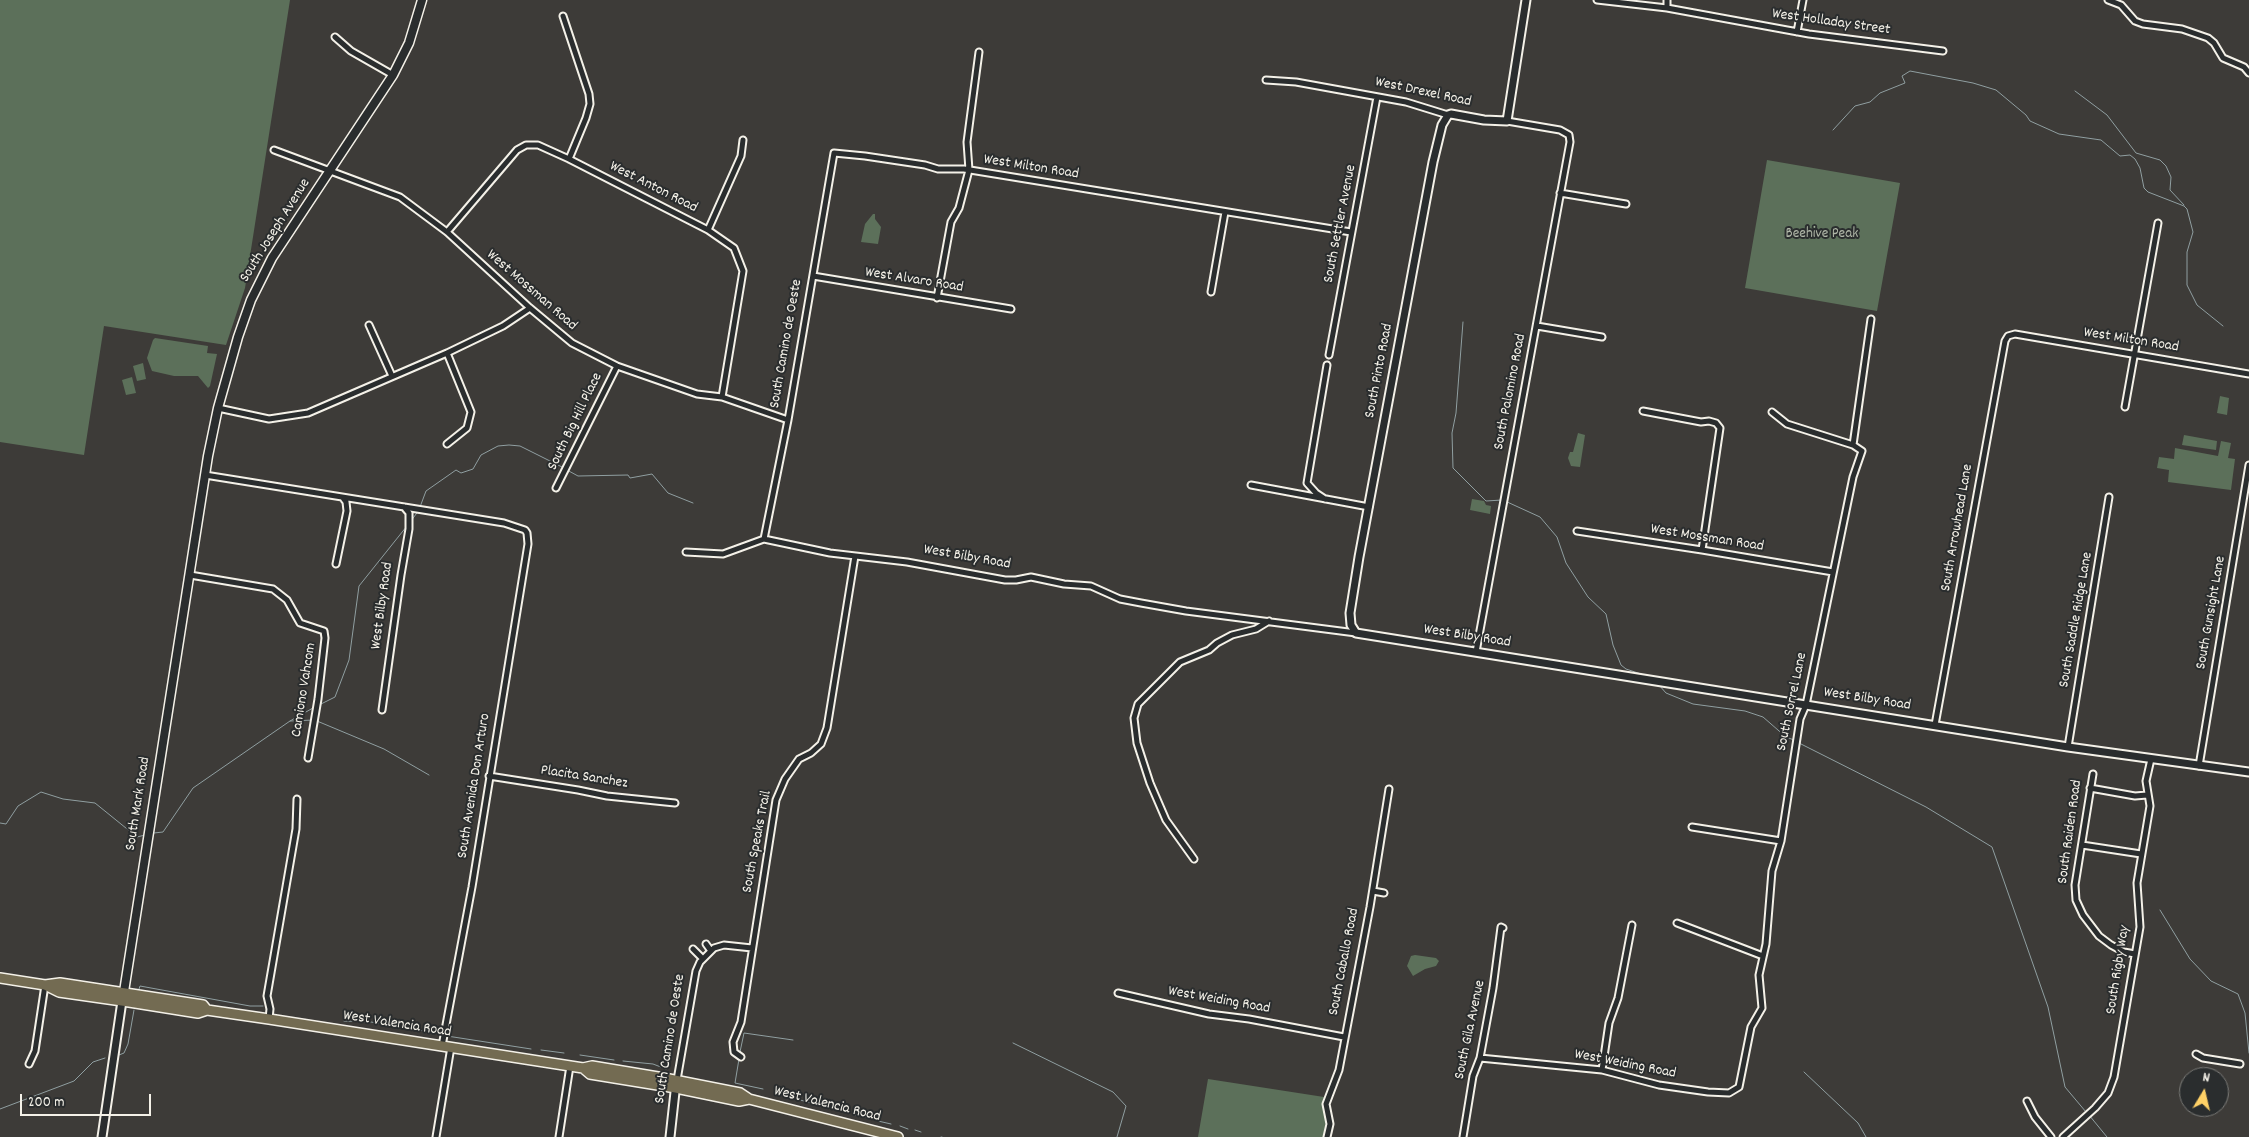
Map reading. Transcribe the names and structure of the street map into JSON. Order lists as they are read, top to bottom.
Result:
{
  "streets": {
    "main road": ["South Joseph Avenue", "South Mark Road", "West Valencia Road"],
    "street": [
      "West Holladay Street",
      "West Drexel Road",
      "West Milton Road",
      "West Anton Road",
      "South Settler Avenue",
      "West Alvaro Road",
      "West Mossman Road",
      "South Camino de Oeste",
      "South Pinto Road",
      "South Palomino Road",
      "South Big Hill Place",
      "South Arrowhead Lane",
      "West Bilby Road",
      "South Gunsight Lane",
      "South Saddle Ridge Lane",
      "Camiono Vahcom",
      "South Sorrel Lane",
      "Placita Sanchez",
      "South Avenida Don Arturo",
      "South Raiden Road",
      "South Speaks Trail",
      "South Caballo Road",
      "South Rigby Way",
      "West Weiding Road",
      "South Gila Avenue"
    ]
  },
  "crossings": [
    ["West Drexel Road", "South Settler Avenue"],
    ["West Drexel Road", "South Pinto Road"],
    ["West Drexel Road", "South Palomino Road"],
    ["West Milton Road", "South Settler Avenue"],
    ["West Milton Road", "South Camino de Oeste"],
    ["West Milton Road", "South Arrowhead Lane"],
    ["West Anton Road", "West Mossman Road"],
    ["South Joseph Avenue", "West Mossman Road"],
    ["South Joseph Avenue", "South Mark Road"],
    ["West Alvaro Road", "South Camino de Oeste"],
    ["West Mossman Road", "South Camino de Oeste"],
    ["West Mossman Road", "South Big Hill Place"],
    ["West Mossman Road", "South Sorrel Lane"],
    ["South Camino de Oeste", "West Bilby Road"],
    ["South Camino de Oeste", "West Valencia Road"],
    ["South Pinto Road", "West Bilby Road"],
    ["South Palomino Road", "West Bilby Road"],
    ["South Arrowhead Lane", "West Bilby Road"],
    ["West Bilby Road", "South Gunsight Lane"],
    ["West Bilby Road", "South Saddle Ridge Lane"],
    ["West Bilby Road", "South Sorrel Lane"],
    ["West Bilby Road", "South Avenida Don Arturo"],
    ["West Bilby Road", "South Speaks Trail"],
    ["West Bilby Road", "South Rigby Way"],
    ["Camiono Vahcom", "South Mark Road"],
    ["South Sorrel Lane", "West Weiding Road"],
    ["Placita Sanchez", "South Avenida Don Arturo"],
    ["South Avenida Don Arturo", "West Valencia Road"],
    ["South Mark Road", "West Valencia Road"],
    ["South Raiden Road", "South Rigby Way"],
    ["South Caballo Road", "West Weiding Road"],
    ["West Weiding Road", "South Gila Avenue"]
  ],
  "parks": ["Beehive Peak"],
  "scale_bar": "200 m",
  "north": "top"
}
